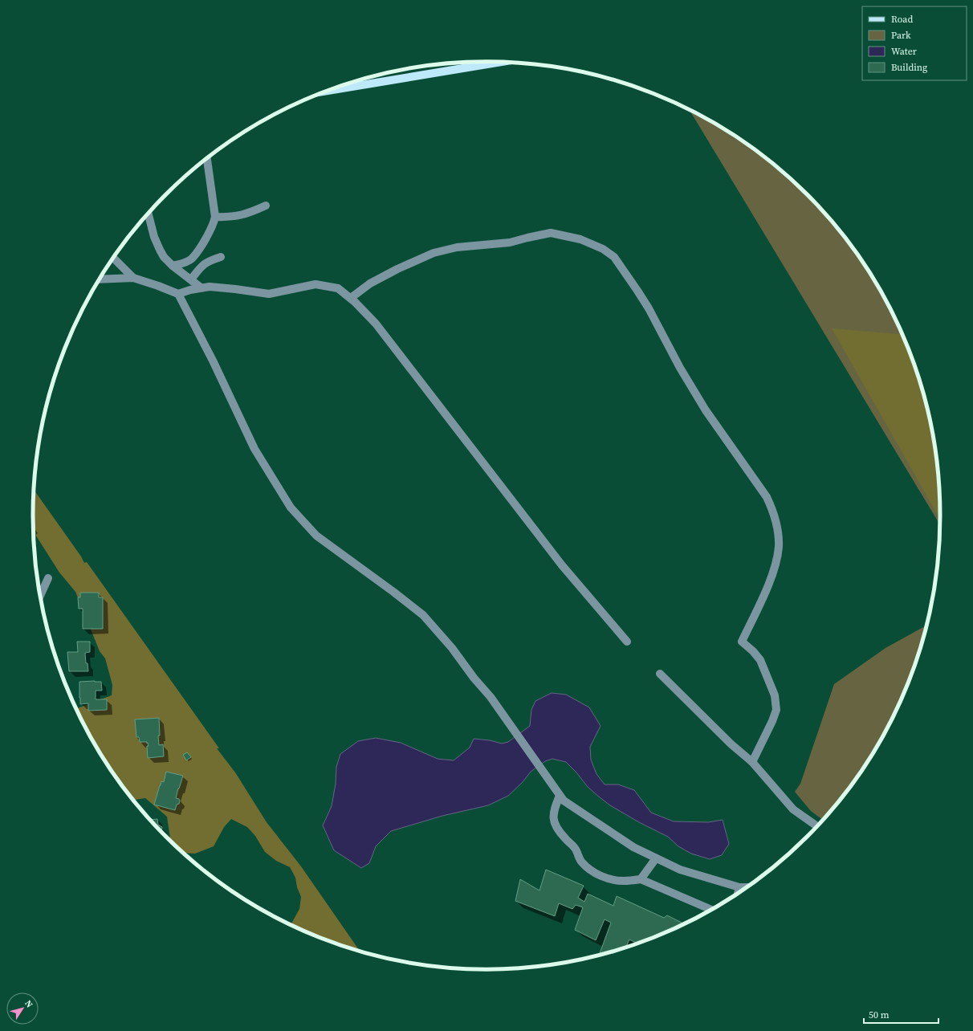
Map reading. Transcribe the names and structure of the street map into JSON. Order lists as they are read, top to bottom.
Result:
{
  "legend": [
    "Road",
    "Park",
    "Water",
    "Building"
  ],
  "scale_bar": "50 m",
  "north": "top right"
}
